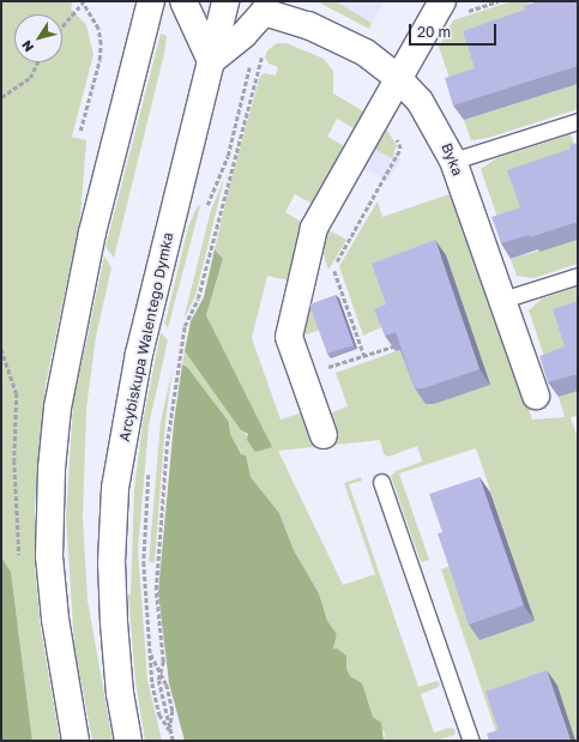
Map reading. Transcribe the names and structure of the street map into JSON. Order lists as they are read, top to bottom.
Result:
{
  "streets": {
    "street": ["Byka", "Arcybiskupa Walentego Dymka"]
  },
  "scale_bar": "20 m",
  "north": "bottom left"
}
